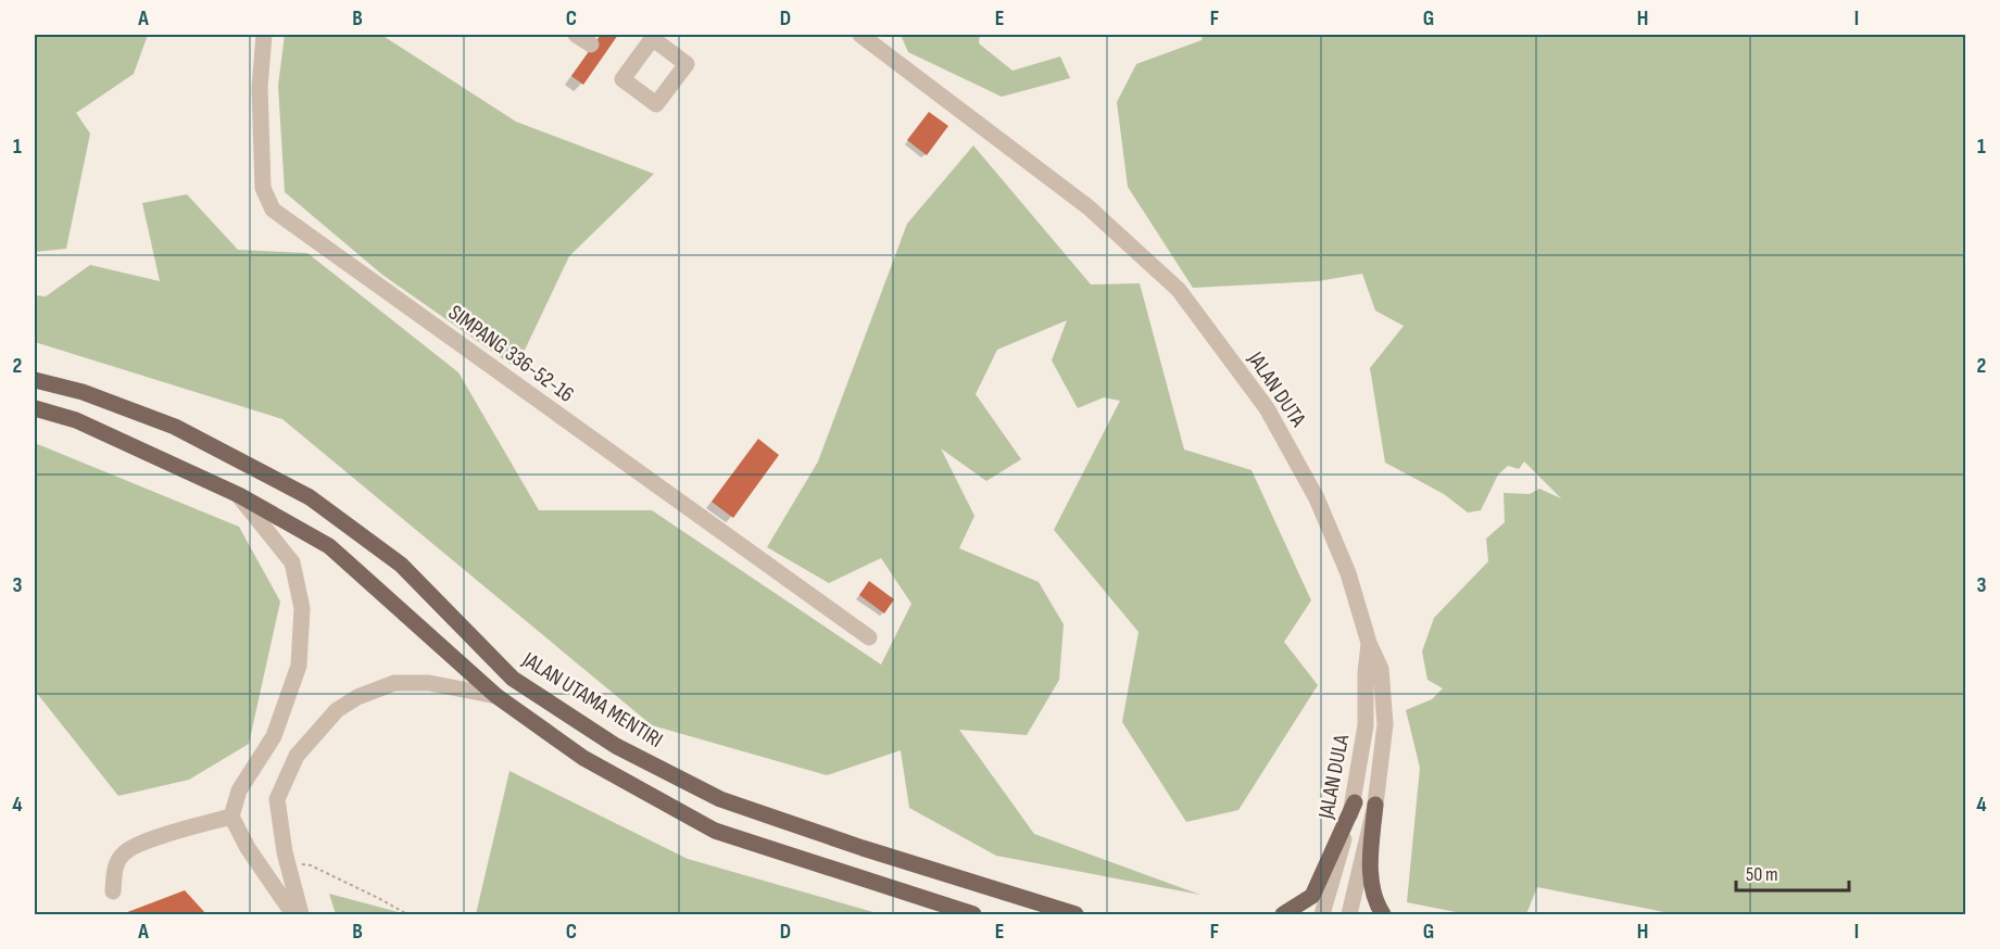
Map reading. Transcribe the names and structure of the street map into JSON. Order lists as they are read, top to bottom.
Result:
{
  "streets": {
    "main road": ["JALAN UTAMA MENTIRI"],
    "street": ["SIMPANG 336-52-16", "JALAN DUTA", "JALAN DULA"]
  },
  "crossings": [
    ["JALAN DUTA", "JALAN DULA"]
  ],
  "scale_bar": "50 m",
  "grid": {
    "columns": [
      "A",
      "B",
      "C",
      "D",
      "E",
      "F",
      "G",
      "H",
      "I"
    ],
    "rows": [
      "1",
      "2",
      "3",
      "4"
    ]
  }
}
